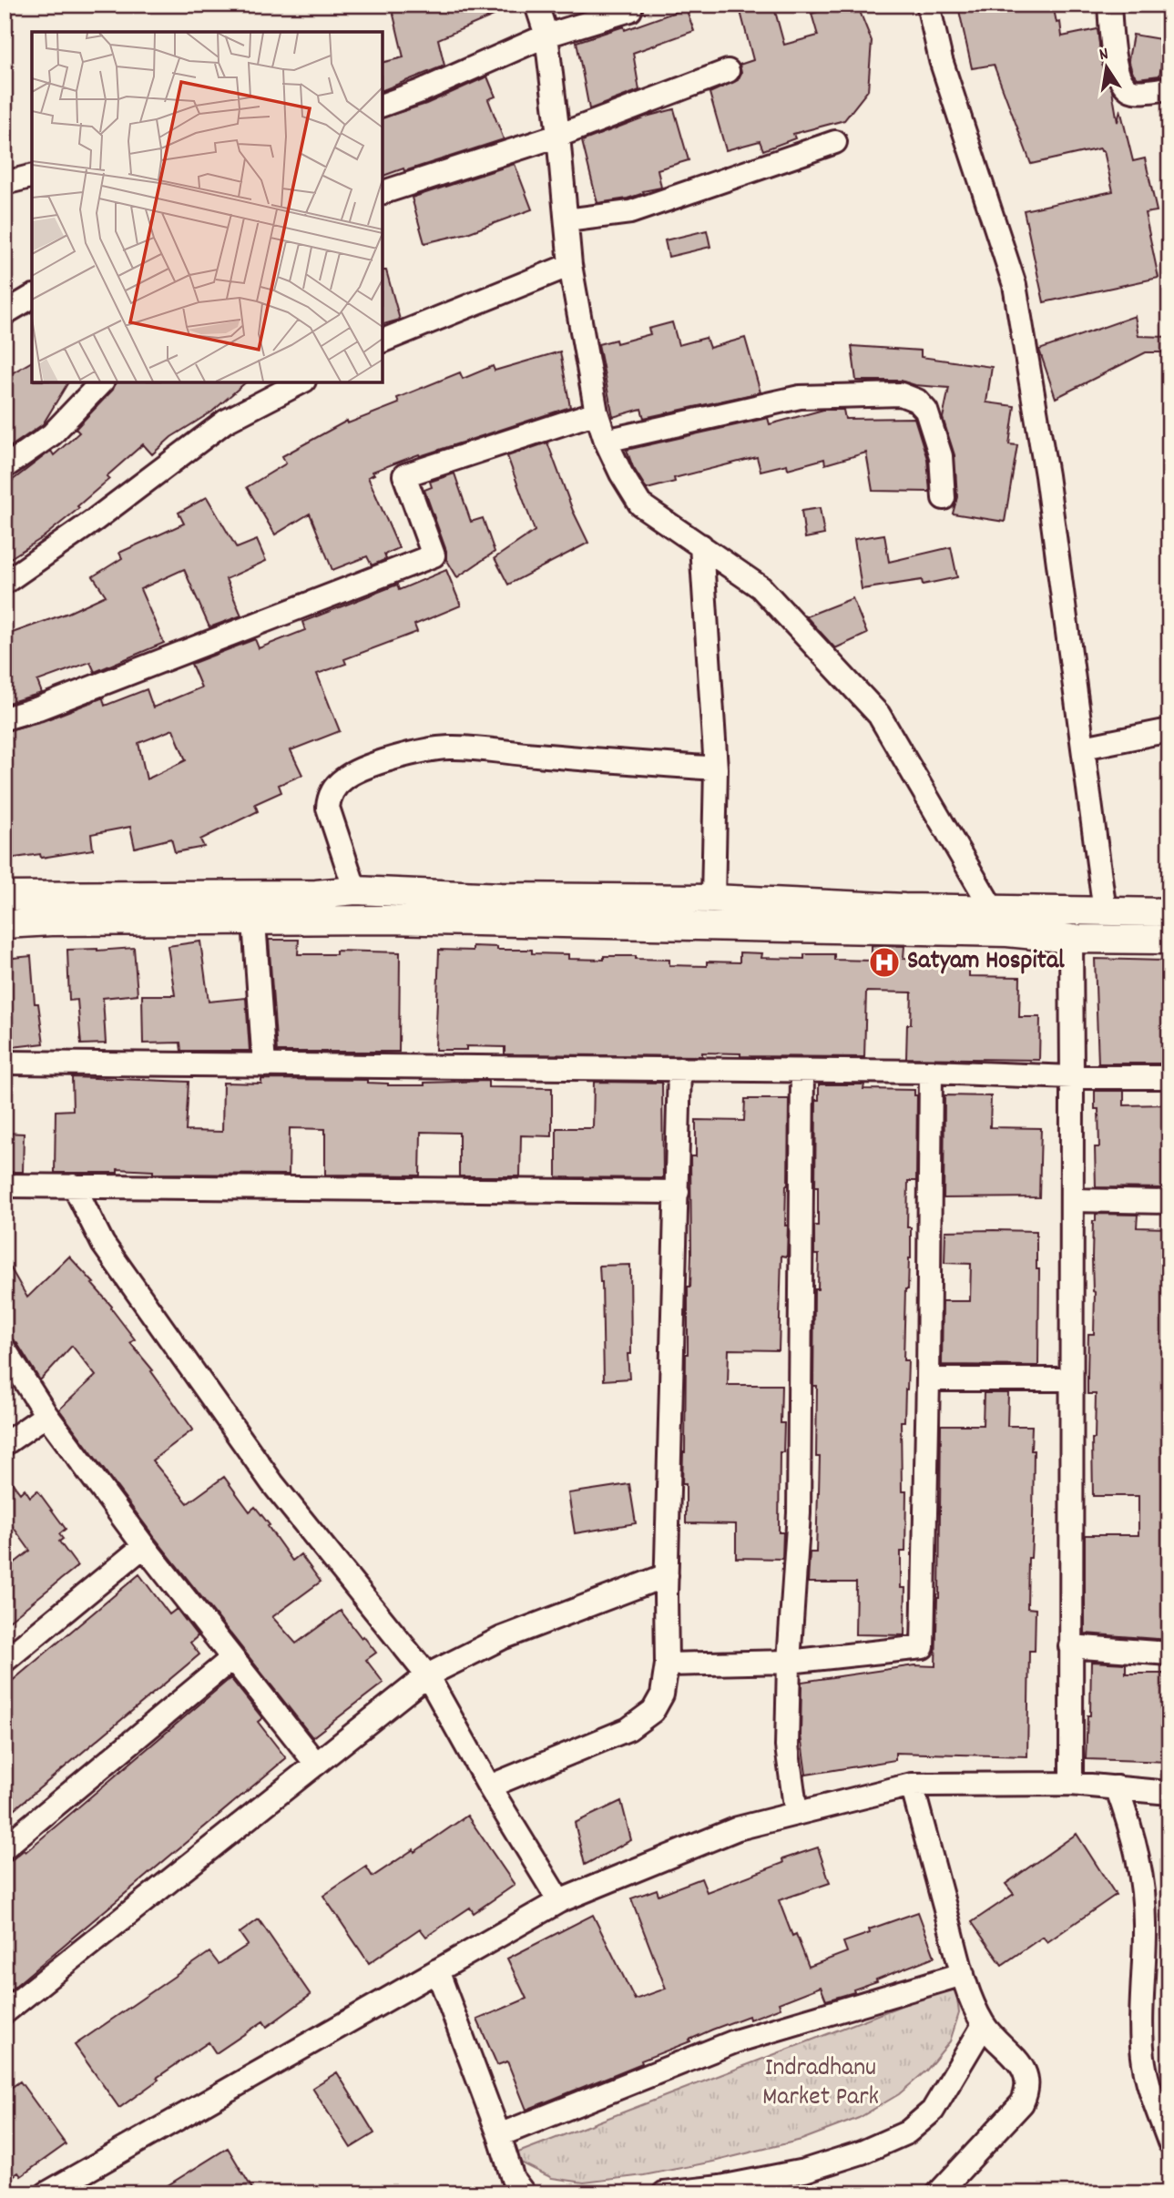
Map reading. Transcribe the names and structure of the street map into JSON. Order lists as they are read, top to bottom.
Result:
{
  "parks": ["Indradhanu Market Park"],
  "places": {
    "hospital": ["Satyam Hospital"]
  },
  "north": "top"
}
